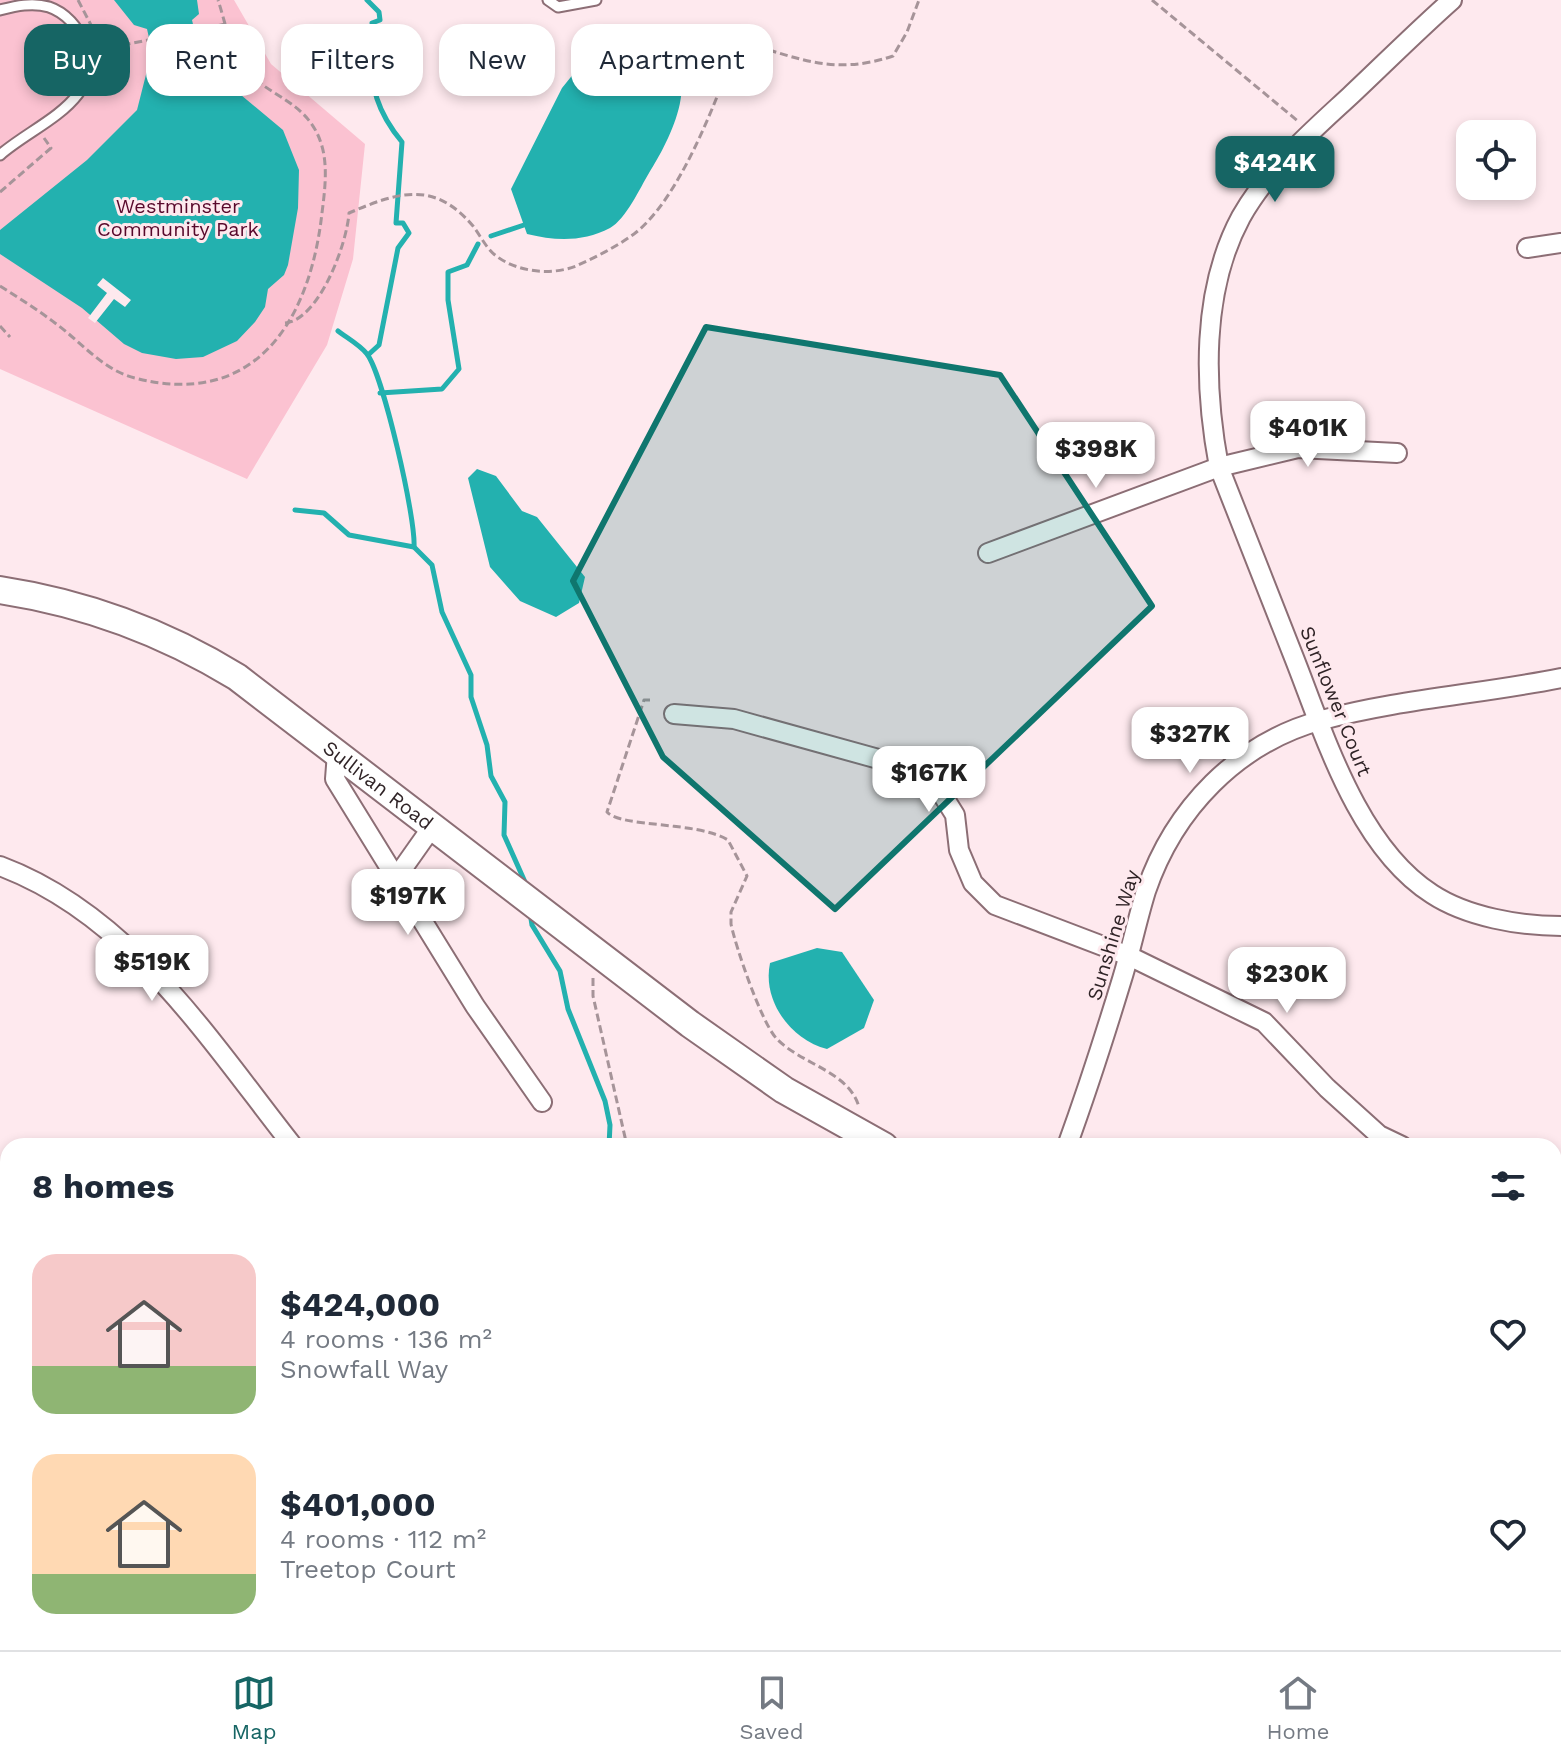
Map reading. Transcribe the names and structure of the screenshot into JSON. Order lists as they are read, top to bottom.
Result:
{
  "streets": {
    "street": ["Sunflower Court", "Sullivan Road", "Sunshine Way"]
  },
  "crossings": [
    ["Sunflower Court", "Sunshine Way"]
  ],
  "parks": ["Westminster Community Park"],
  "page": {
    "chip": [
      "Buy",
      "Rent",
      "Filters",
      "New",
      "Apartment"
    ],
    "price": [
      "$424K",
      "$401K",
      "$398K",
      "$327K",
      "$167K",
      "$197K",
      "$519K",
      "$230K"
    ],
    "heading": "8 homes",
    "list": [
      {
        "name": "$424,000",
        "note": "4 rooms · 136 m² · Snowfall Way"
      },
      {
        "name": "$401,000",
        "note": "4 rooms · 112 m² · Treetop Court"
      }
    ],
    "tabs": ["Map", "Saved", "Home"]
  }
}
